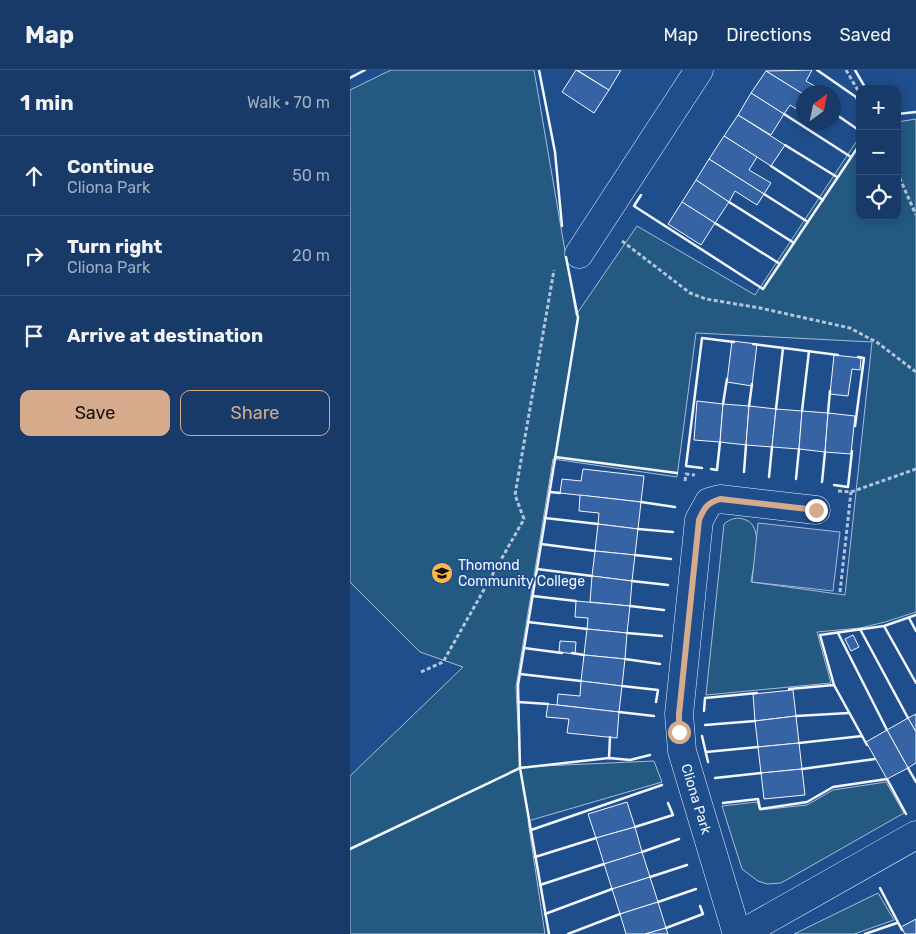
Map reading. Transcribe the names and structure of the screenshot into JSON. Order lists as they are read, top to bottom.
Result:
{
  "streets": {
    "street": ["Cliona Park"]
  },
  "places": {
    "school or university": ["Thomond Community College"]
  },
  "north": "top right",
  "page": {
    "header": "Map",
    "nav": ["Map", "Directions", "Saved"],
    "heading": ["1 min", "Walk · 70 m"],
    "map_buttons": ["+", "−"],
    "list": [
      ["Continue", "Cliona Park", "50 m"],
      ["Turn right", "Cliona Park", "20 m"],
      "Arrive at destination"
    ],
    "buttons": ["Save", "Share"]
  }
}
